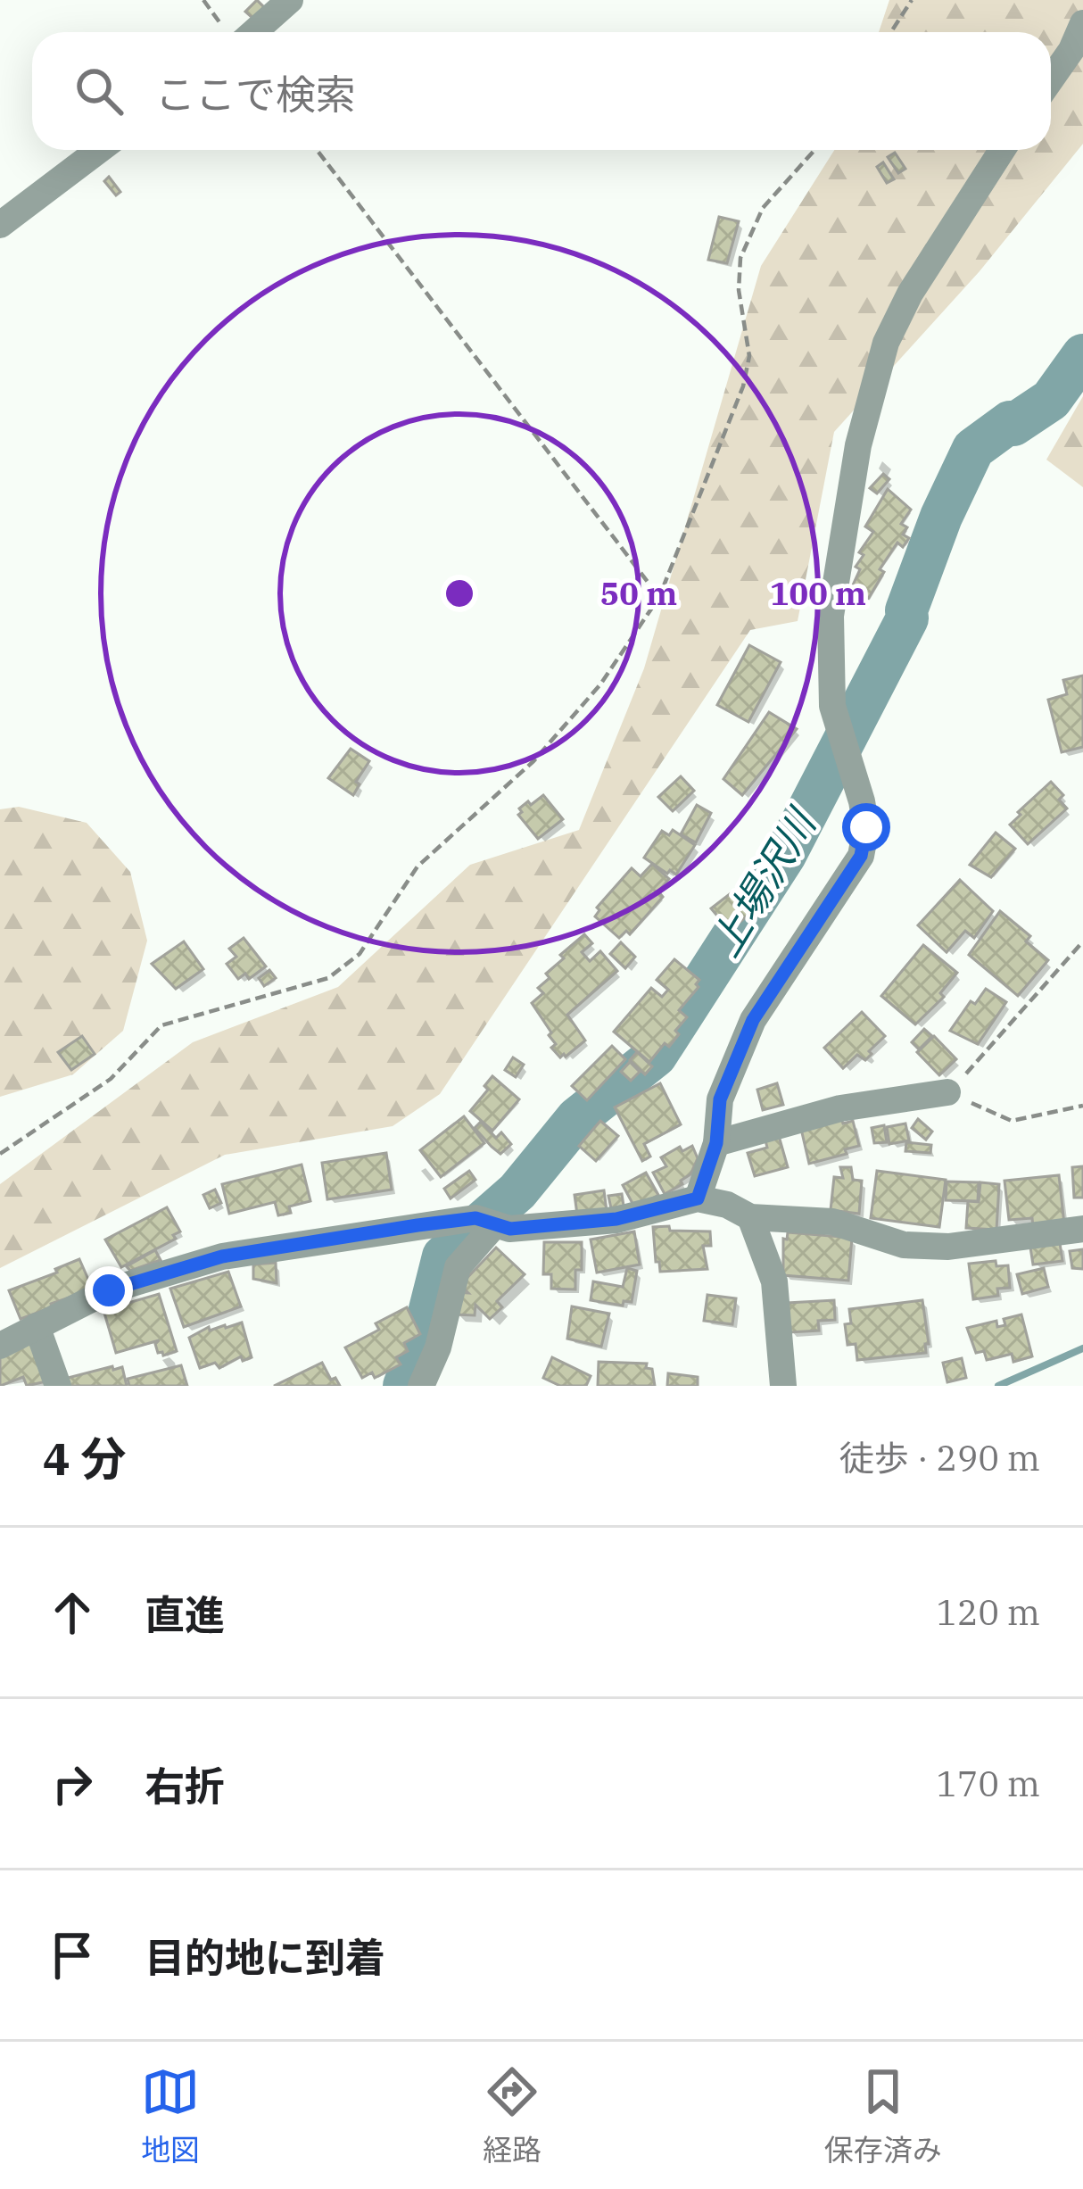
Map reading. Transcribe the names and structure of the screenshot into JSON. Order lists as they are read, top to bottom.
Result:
{
  "water": ["上場沢川"],
  "page": {
    "search": "ここで検索",
    "heading": ["4 分", "徒歩 · 290 m"],
    "list": [
      ["直進", "120 m"],
      ["右折", "170 m"],
      "目的地に到着"
    ],
    "nav": ["地図", "経路", "保存済み"]
  },
  "rings": ["50 m", "100 m"]
}
